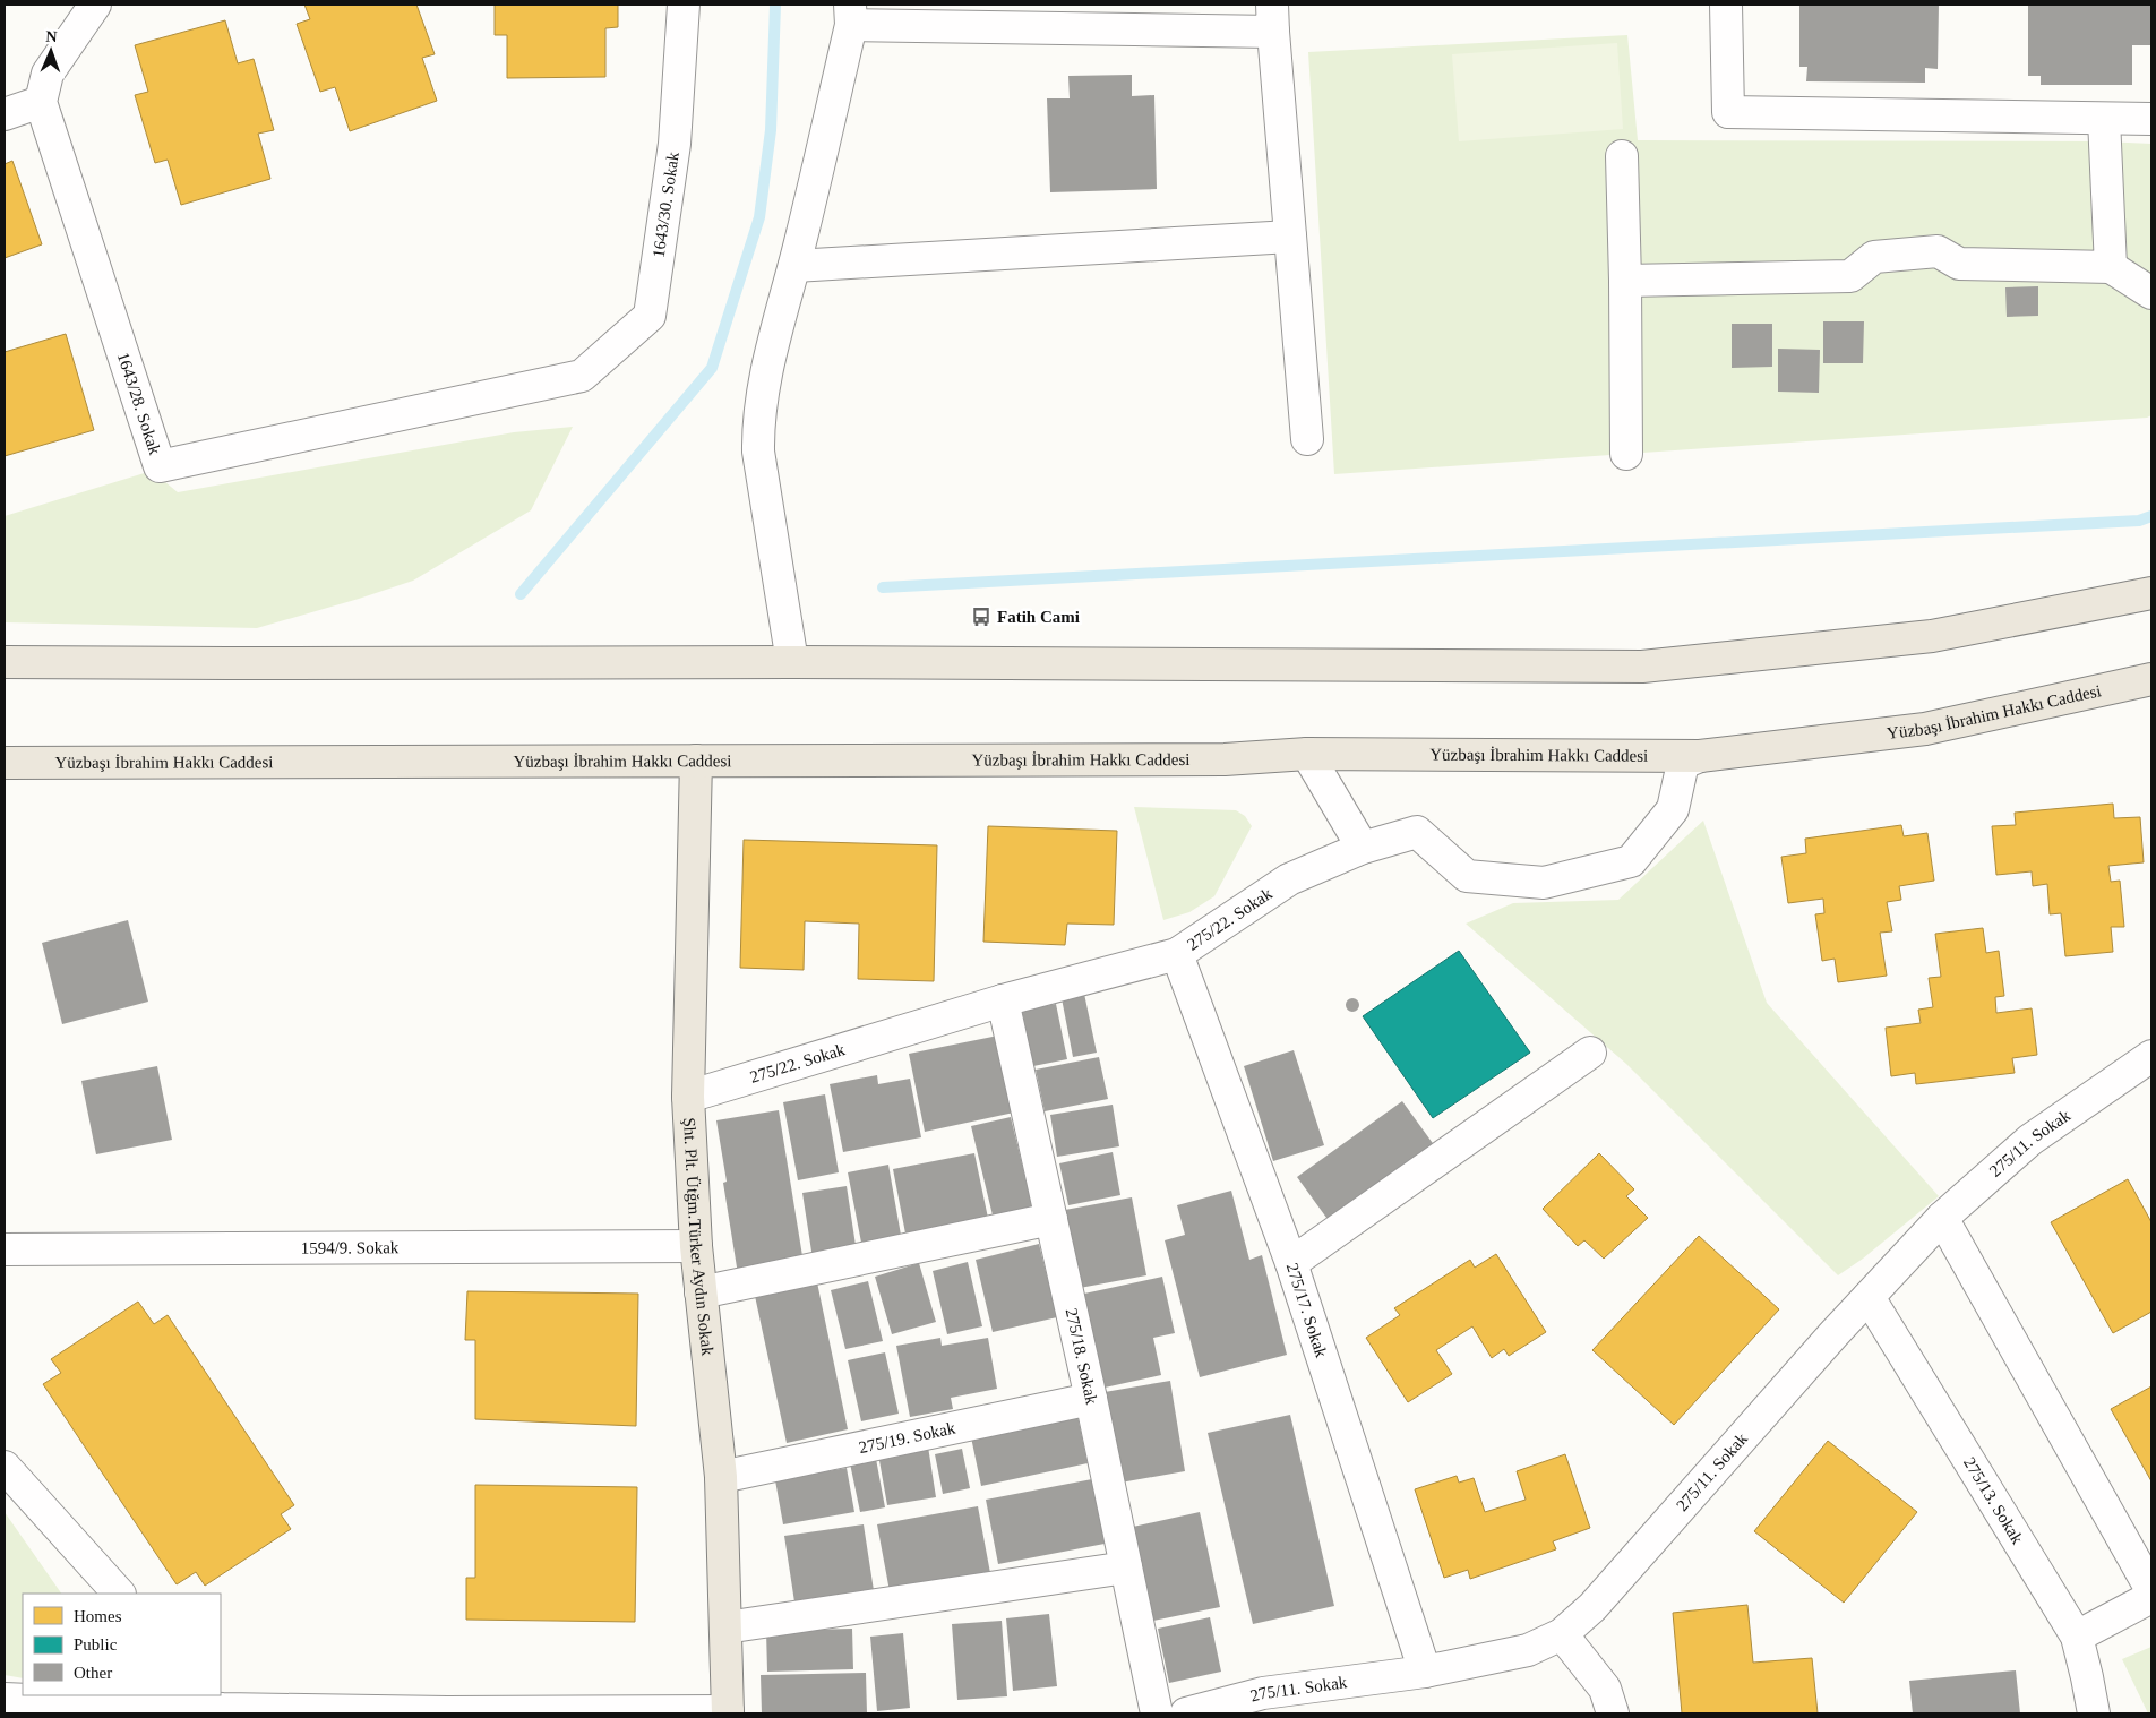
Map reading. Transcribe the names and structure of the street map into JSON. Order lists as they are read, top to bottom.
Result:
{
  "streets": {
    "main road": ["Yüzbaşı İbrahim Hakkı Caddesi", "Şht. Plt. Ütğm.Türker Aydın Sokak"],
    "street": [
      "1643/30. Sokak",
      "1643/28. Sokak",
      "275/22. Sokak",
      "275/11. Sokak",
      "1594/9. Sokak",
      "275/17. Sokak",
      "275/18. Sokak",
      "275/19. Sokak",
      "275/13. Sokak"
    ]
  },
  "crossings": [
    ["1643/30. Sokak", "1643/28. Sokak"],
    ["Yüzbaşı İbrahim Hakkı Caddesi", "275/22. Sokak"],
    ["Yüzbaşı İbrahim Hakkı Caddesi", "Şht. Plt. Ütğm.Türker Aydın Sokak"],
    ["275/22. Sokak", "Şht. Plt. Ütğm.Türker Aydın Sokak"],
    ["275/22. Sokak", "275/17. Sokak"],
    ["275/22. Sokak", "275/18. Sokak"],
    ["275/11. Sokak", "275/17. Sokak"],
    ["275/11. Sokak", "275/13. Sokak"],
    ["Şht. Plt. Ütğm.Türker Aydın Sokak", "1594/9. Sokak"],
    ["Şht. Plt. Ütğm.Türker Aydın Sokak", "275/19. Sokak"],
    ["275/18. Sokak", "275/19. Sokak"]
  ],
  "places": {
    "bus stop": ["Fatih Cami"]
  },
  "legend": ["Homes", "Public", "Other"],
  "north": "top"
}
